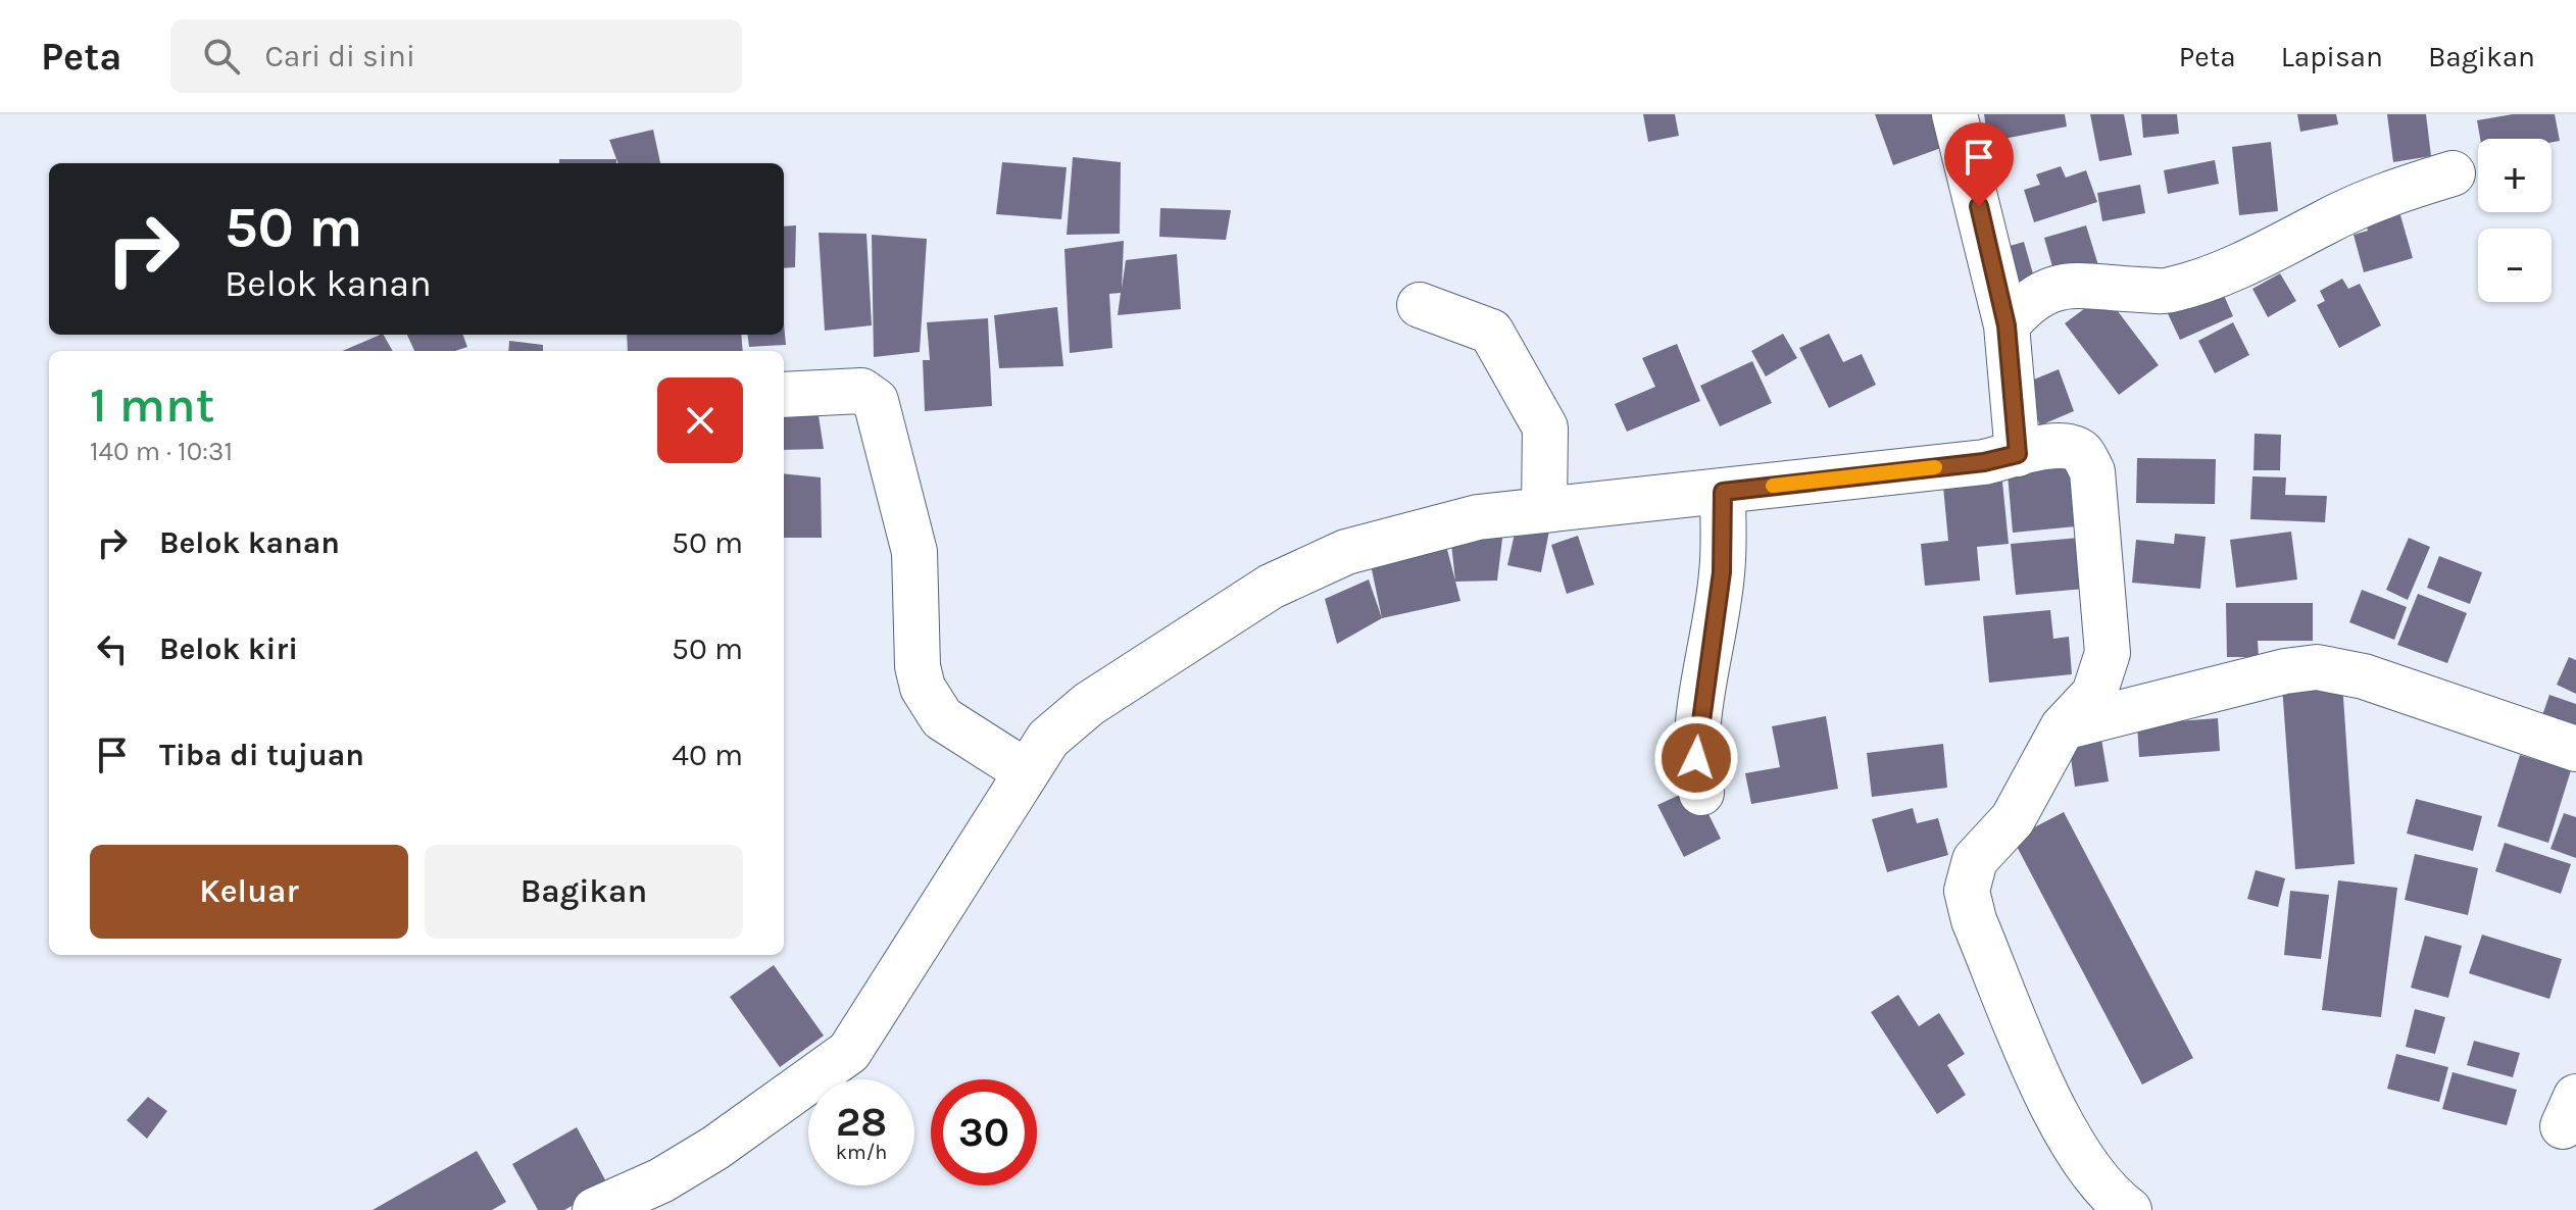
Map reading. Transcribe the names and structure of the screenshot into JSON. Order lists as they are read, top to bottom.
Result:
{
  "page": {
    "header": "Peta",
    "search": "Cari di sini",
    "nav": ["Peta", "Lapisan", "Bagikan"],
    "map_buttons": ["+", "−"],
    "turn": ["50 m", "Belok kanan"],
    "heading": ["1 mnt", "140 m · 10:31"],
    "list": [
      {
        "name": "Belok kanan",
        "value": "50 m"
      },
      {
        "name": "Belok kiri",
        "value": "50 m"
      },
      {
        "name": "Tiba di tujuan",
        "value": "40 m"
      }
    ],
    "buttons": ["Keluar", "Bagikan"],
    "speed": "28 km/h",
    "limit": "30"
  }
}
